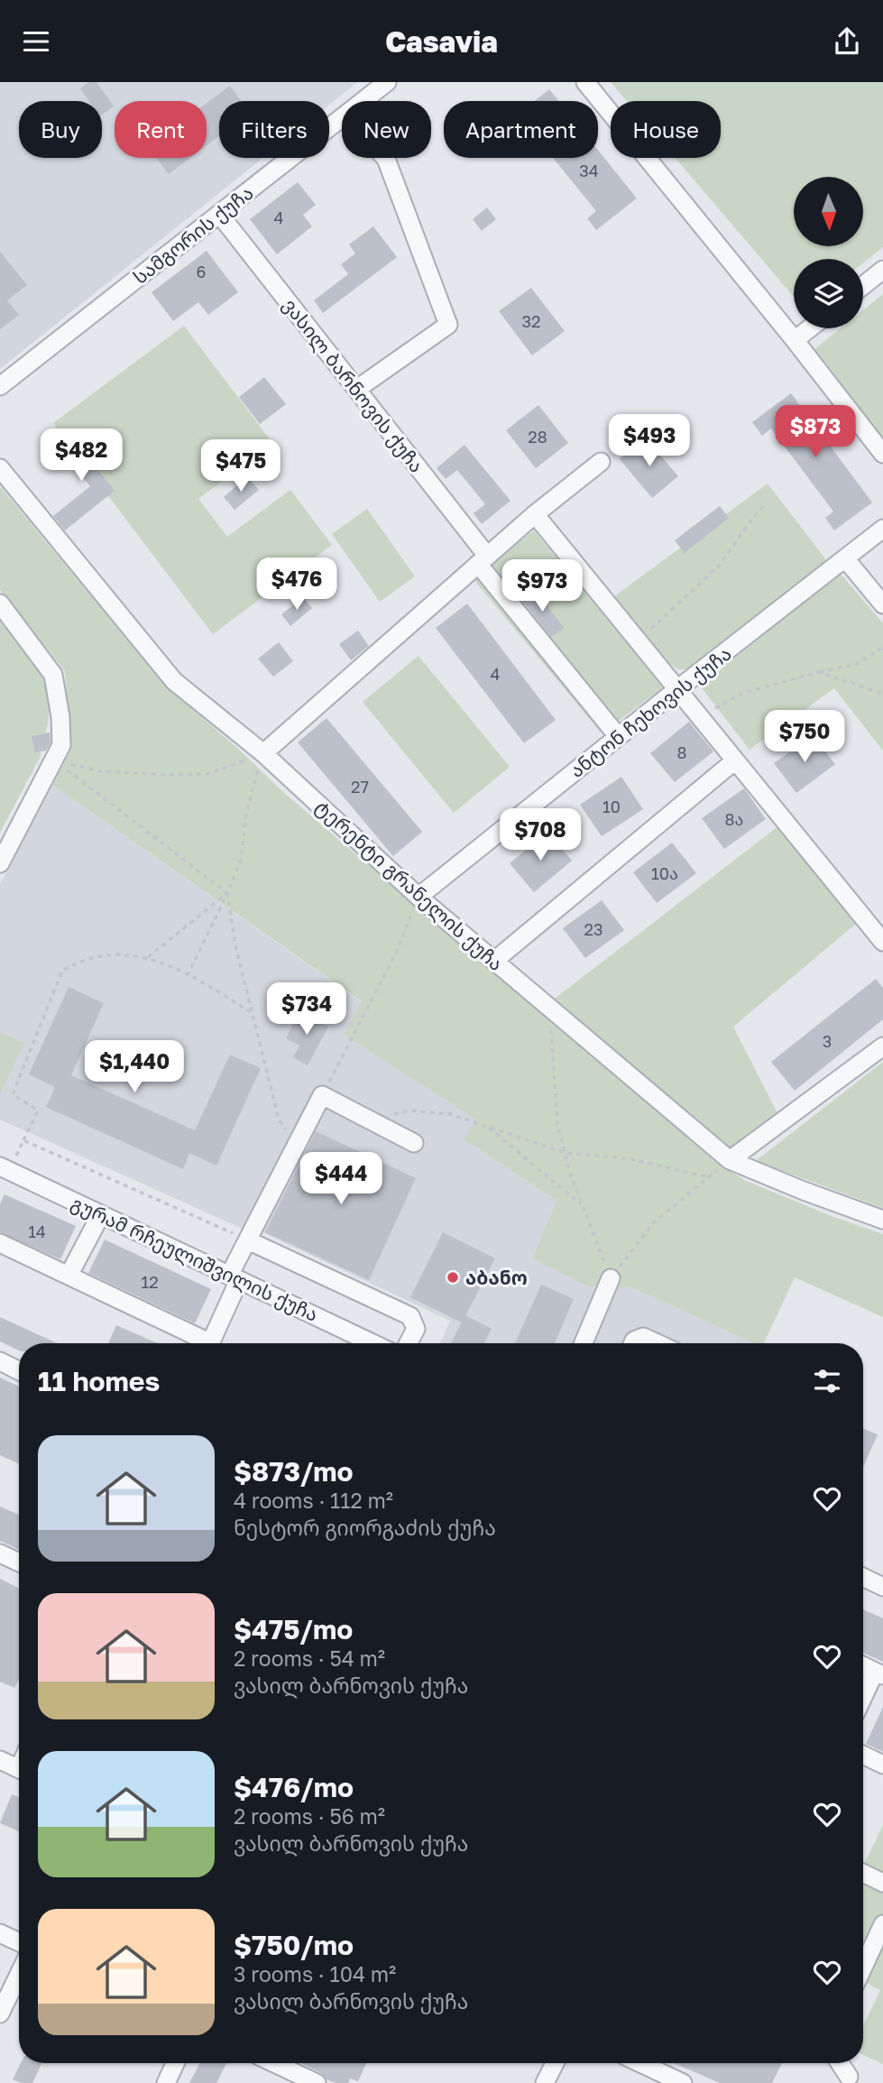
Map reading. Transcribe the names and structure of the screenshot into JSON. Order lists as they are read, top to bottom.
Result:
{
  "streets": {
    "street": [
      "სამგორის ქუჩა",
      "ვასილ ბარნოვის ქუჩა",
      "ანტონ ჩეხოვის ქუჩა",
      "ტერენტი გრანელის ქუჩა",
      "გურამ რჩეულიშვილის ქუჩა"
    ]
  },
  "crossings": [
    ["სამგორის ქუჩა", "ვასილ ბარნოვის ქუჩა"],
    ["ვასილ ბარნოვის ქუჩა", "ანტონ ჩეხოვის ქუჩა"],
    ["ანტონ ჩეხოვის ქუჩა", "ტერენტი გრანელის ქუჩა"]
  ],
  "places": ["აბანო"],
  "house_numbers": [
    "34",
    "4",
    "6",
    "32",
    "28",
    "4",
    "8",
    "27",
    "10",
    "8ა",
    "10ა",
    "23",
    "3",
    "14",
    "12"
  ],
  "north": "bottom",
  "page": {
    "header": "Casavia",
    "chip": [
      "Buy",
      "Rent",
      "Filters",
      "New",
      "Apartment",
      "House"
    ],
    "price": [
      "$873",
      "$493",
      "$482",
      "$475",
      "$476",
      "$973",
      "$750",
      "$708",
      "$734",
      "$1,440",
      "$444"
    ],
    "heading": "11 homes",
    "list": [
      {
        "name": "$873/mo",
        "note": "4 rooms · 112 m² · ნესტორ გიორგაძის ქუჩა"
      },
      {
        "name": "$475/mo",
        "note": "2 rooms · 54 m² · ვასილ ბარნოვის ქუჩა"
      },
      {
        "name": "$476/mo",
        "note": "2 rooms · 56 m² · ვასილ ბარნოვის ქუჩა"
      },
      {
        "name": "$750/mo",
        "note": "3 rooms · 104 m² · ვასილ ბარნოვის ქუჩა"
      }
    ]
  }
}
